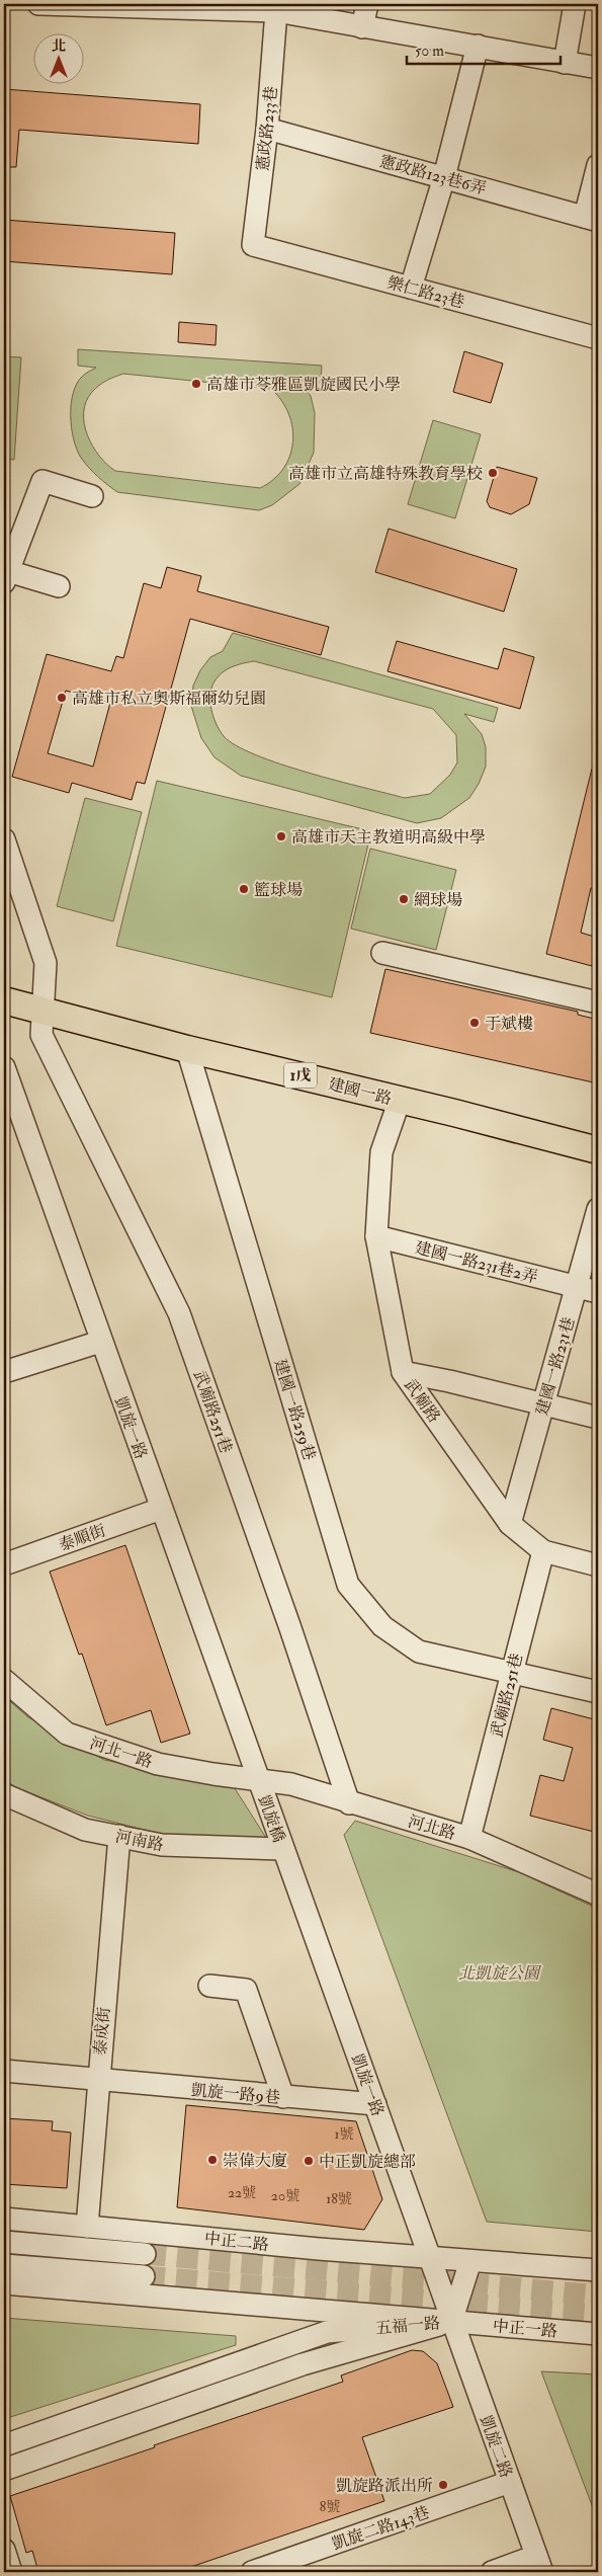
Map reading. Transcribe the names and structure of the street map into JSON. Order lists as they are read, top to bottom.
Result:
{
  "streets": {
    "main road": ["1戊", "建國一路"],
    "street": [
      "憲政路233巷",
      "憲政路123巷6弄",
      "樂仁路23巷",
      "建國一路231巷2弄",
      "建國一路231巷",
      "武廟路",
      "建國一路259巷",
      "武廟路251巷",
      "凱旋一路",
      "泰順街",
      "河北一路",
      "凱旋橋",
      "河北路",
      "河南路",
      "泰成街",
      "凱旋一路9巷",
      "中正二路",
      "五福一路",
      "中正一路",
      "凱旋二路",
      "凱旋二路143巷"
    ]
  },
  "crossings": [
    ["憲政路233巷", "憲政路123巷6弄"],
    ["憲政路233巷", "樂仁路23巷"],
    ["建國一路", "武廟路"],
    ["建國一路", "建國一路259巷"],
    ["建國一路", "武廟路251巷"],
    ["建國一路231巷2弄", "建國一路231巷"],
    ["建國一路231巷2弄", "武廟路"],
    ["建國一路231巷", "武廟路"],
    ["武廟路", "武廟路251巷"],
    ["建國一路259巷", "武廟路251巷"],
    ["武廟路251巷", "河北路"],
    ["凱旋一路", "泰順街"],
    ["凱旋一路", "河北一路"],
    ["凱旋一路", "凱旋橋"],
    ["凱旋一路", "河北路"],
    ["凱旋一路", "河南路"],
    ["凱旋一路", "凱旋一路9巷"],
    ["凱旋一路", "中正二路"],
    ["凱旋一路", "五福一路"],
    ["凱旋一路", "中正一路"],
    ["凱旋一路", "凱旋二路"],
    ["河北一路", "凱旋橋"],
    ["河北一路", "河北路"],
    ["凱旋橋", "河北路"],
    ["凱旋橋", "河南路"],
    ["河南路", "泰成街"],
    ["泰成街", "凱旋一路9巷"],
    ["泰成街", "中正二路"],
    ["五福一路", "中正一路"],
    ["五福一路", "凱旋二路"],
    ["中正一路", "凱旋二路"],
    ["凱旋二路", "凱旋二路143巷"]
  ],
  "parks": ["北凱旋公園"],
  "places": [
    "高雄市苓雅區凱旋國民小學",
    "高雄市立高雄特殊教育學校",
    "高雄市私立奧斯福爾幼兒園",
    "高雄市天主教道明高級中學",
    "籃球場",
    "網球場",
    "于斌樓",
    "崇偉大廈",
    "中正凱旋總部",
    "凱旋路派出所"
  ],
  "house_numbers": [
    "1號",
    "22號",
    "20號",
    "18號",
    "8號"
  ],
  "scale_bar": "50 m",
  "north": "top"
}
